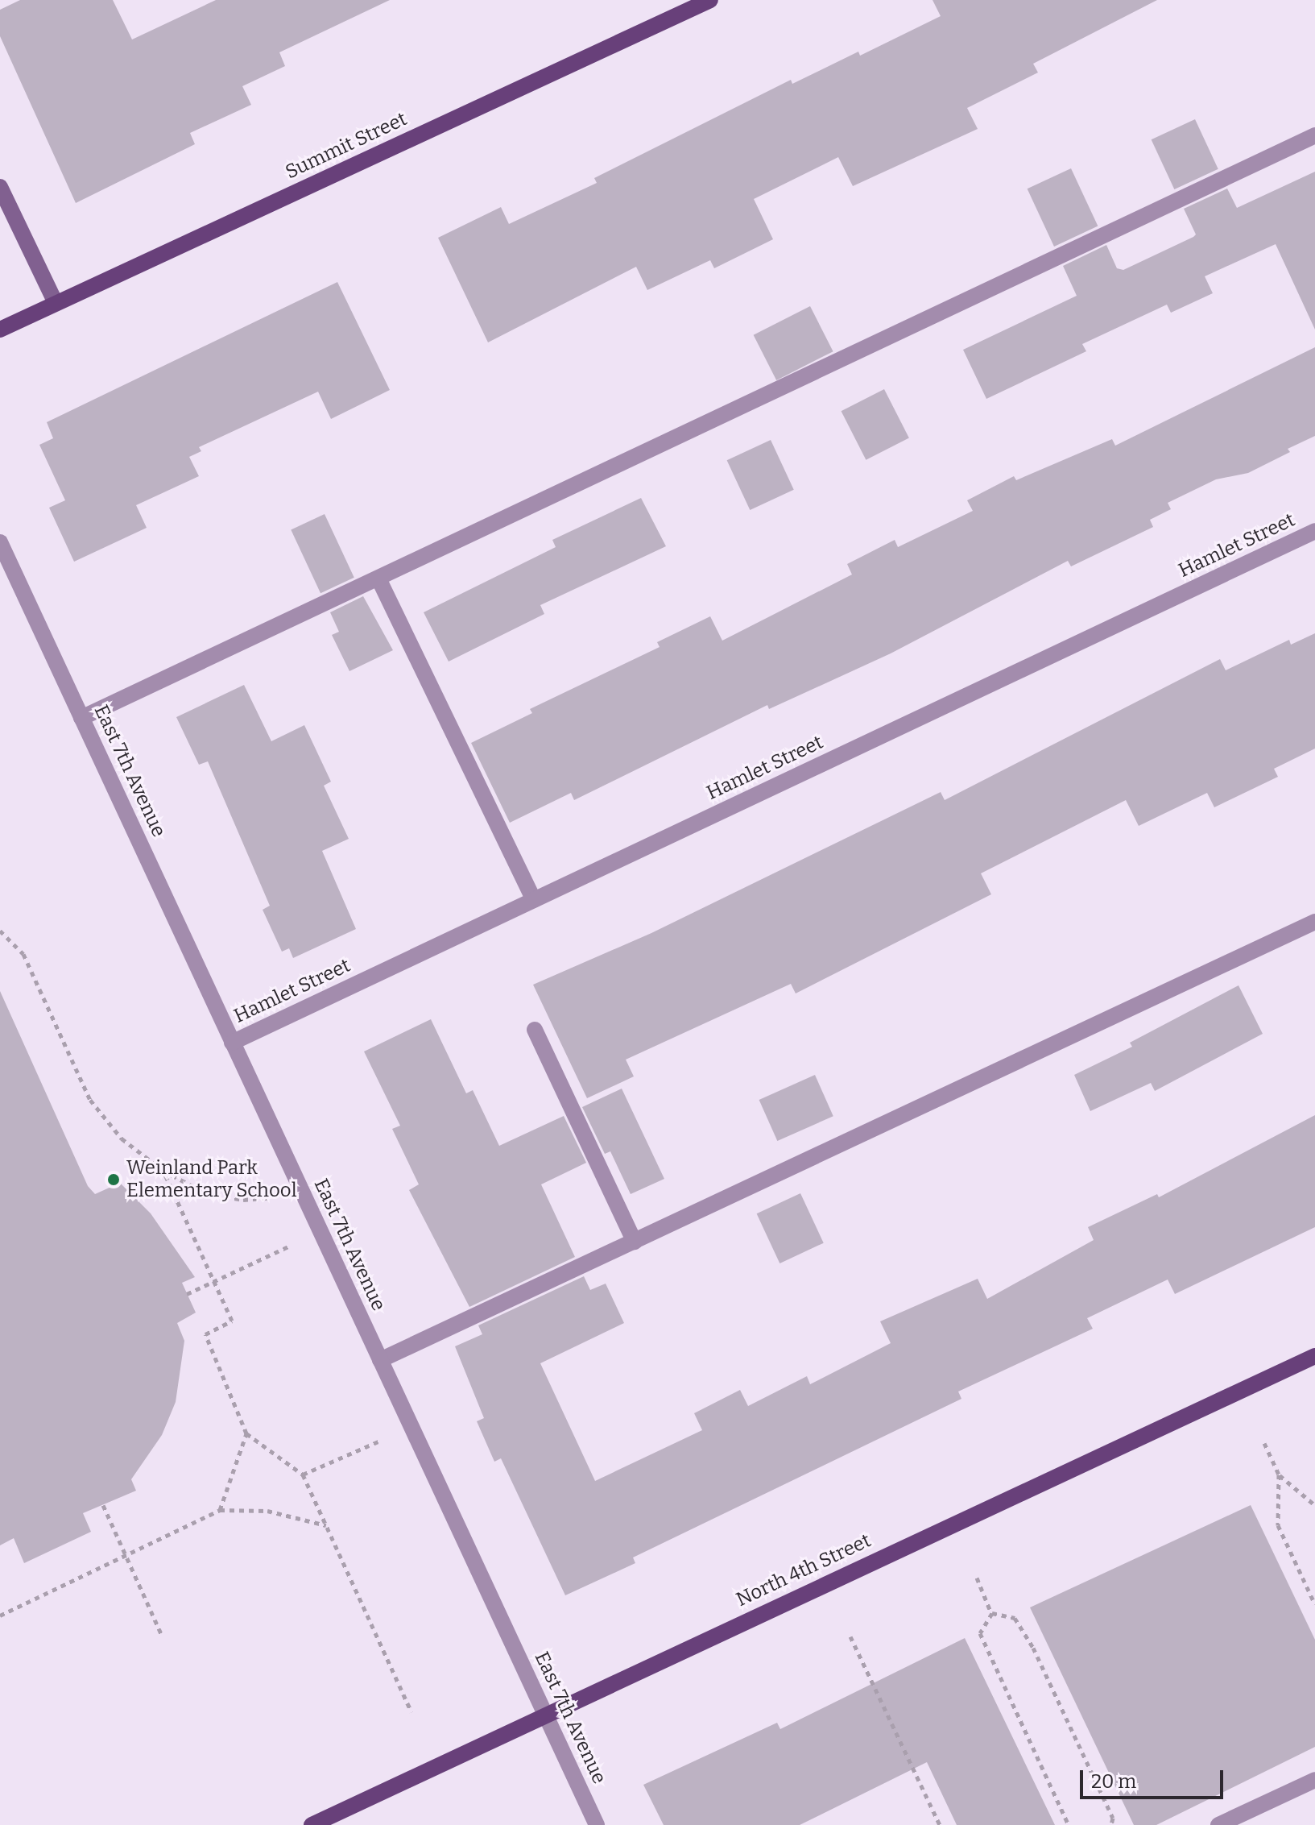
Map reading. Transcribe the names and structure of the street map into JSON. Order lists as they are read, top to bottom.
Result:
{
  "streets": {
    "main road": ["Summit Street", "North 4th Street"],
    "street": ["Hamlet Street", "East 7th Avenue"]
  },
  "crossings": [
    ["Hamlet Street", "East 7th Avenue"],
    ["East 7th Avenue", "North 4th Street"]
  ],
  "places": ["Weinland Park Elementary School"],
  "scale_bar": "20 m"
}
